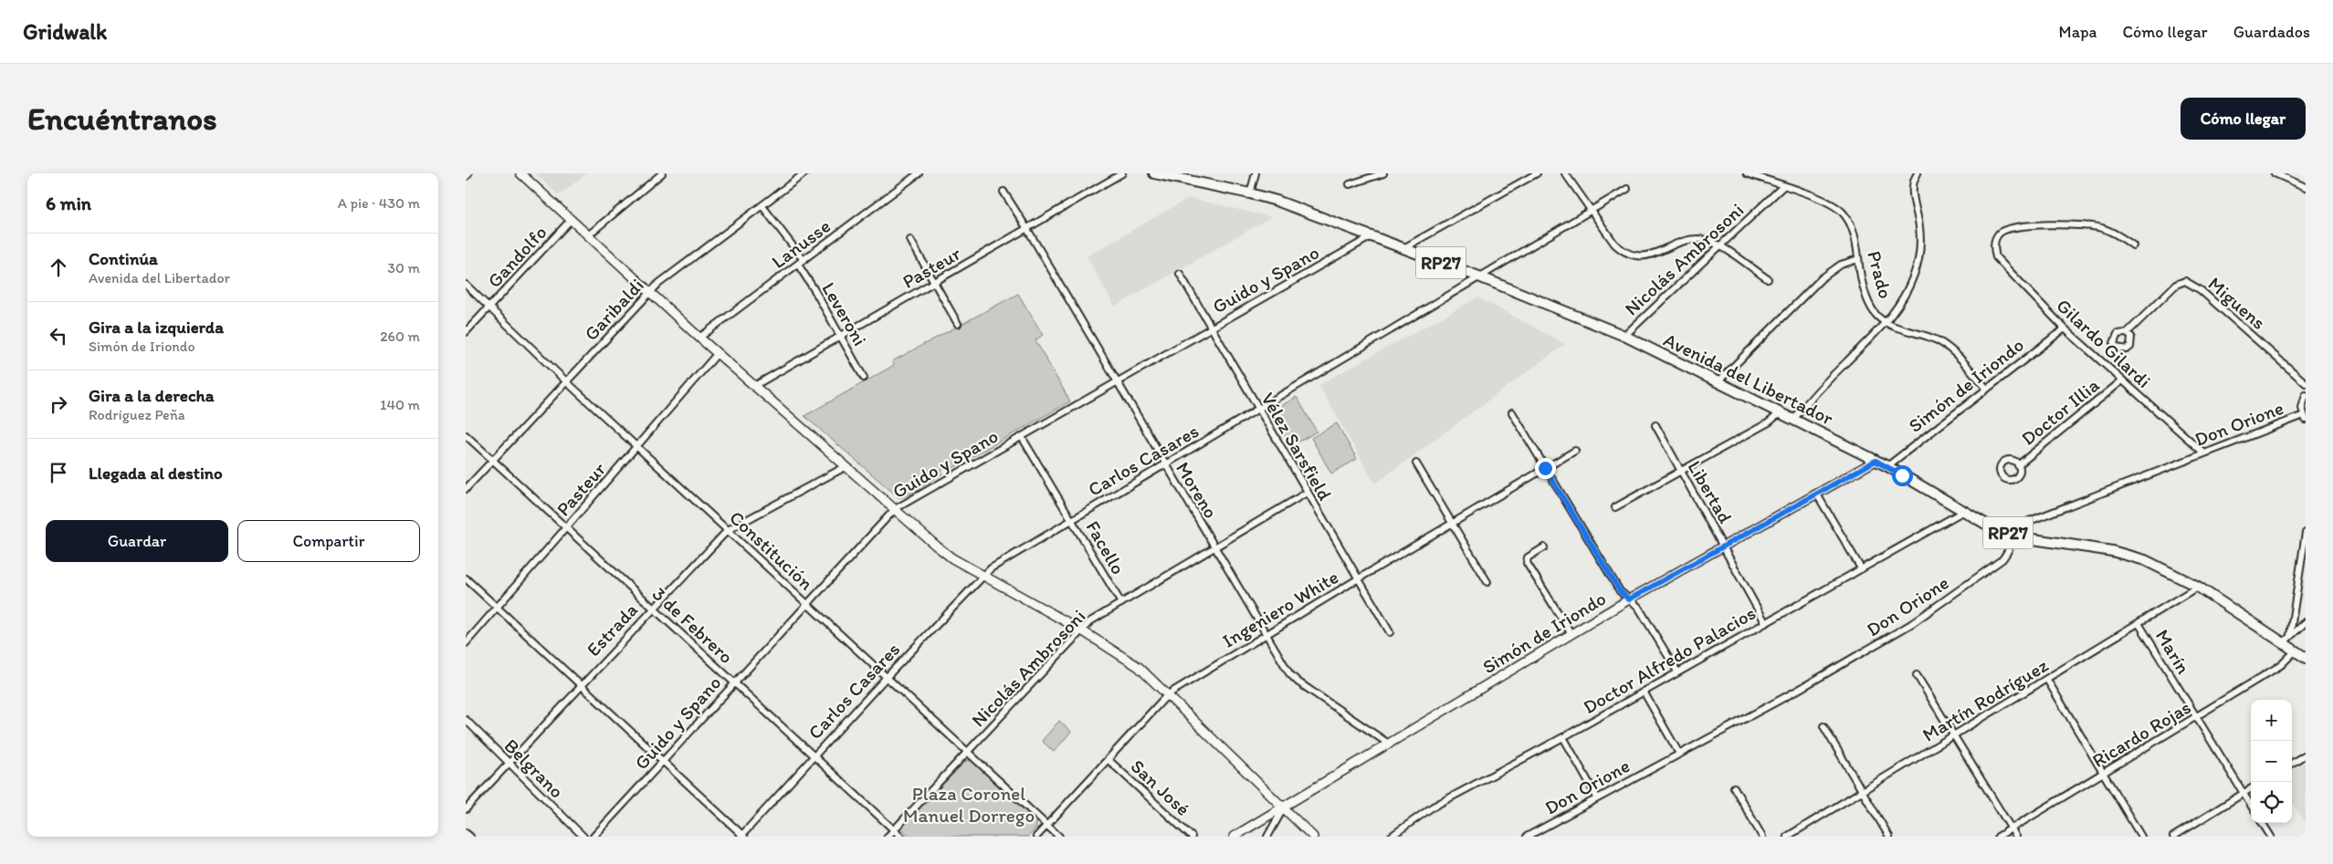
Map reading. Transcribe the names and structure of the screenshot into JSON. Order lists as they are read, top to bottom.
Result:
{
  "streets": {
    "main road": ["RP27", "Avenida del Libertador", "Simón de Iriondo"],
    "street": [
      "Lanusse",
      "Gandolfo",
      "Nicolás Ambrosoni",
      "Pasteur",
      "Prado",
      "Guido y Spano",
      "Miguens",
      "Garibaldi",
      "Leveroni",
      "Gilardo Gilardi",
      "Doctor Illia",
      "Don Orione",
      "Vélez Sarsfield",
      "Carlos Casares",
      "Moreno",
      "Libertad",
      "Facello",
      "Constitución",
      "Ingeniero White",
      "3 de Febrero",
      "Estrada",
      "Marín",
      "Doctor Alfredo Palacios",
      "Martín Rodríguez",
      "Ricardo Rojas",
      "Belgrano",
      "San José"
    ]
  },
  "crossings": [
    ["Lanusse", "Leveroni"],
    ["Gandolfo", "Constitución"],
    ["Nicolás Ambrosoni", "Prado"],
    ["Nicolás Ambrosoni", "Avenida del Libertador"],
    ["Nicolás Ambrosoni", "Vélez Sarsfield"],
    ["Nicolás Ambrosoni", "Moreno"],
    ["Nicolás Ambrosoni", "Facello"],
    ["Nicolás Ambrosoni", "Constitución"],
    ["Nicolás Ambrosoni", "3 de Febrero"],
    ["Pasteur", "Leveroni"],
    ["Pasteur", "Moreno"],
    ["Pasteur", "Constitución"],
    ["Pasteur", "3 de Febrero"],
    ["Prado", "Simón de Iriondo"],
    ["Guido y Spano", "Avenida del Libertador"],
    ["Guido y Spano", "Vélez Sarsfield"],
    ["Guido y Spano", "Moreno"],
    ["Guido y Spano", "Facello"],
    ["Guido y Spano", "Constitución"],
    ["Guido y Spano", "3 de Febrero"],
    ["Garibaldi", "Constitución"],
    ["Garibaldi", "3 de Febrero"],
    ["Gilardo Gilardi", "Simón de Iriondo"],
    ["Gilardo Gilardi", "Doctor Illia"],
    ["Gilardo Gilardi", "Don Orione"],
    ["Avenida del Libertador", "Simón de Iriondo"],
    ["Avenida del Libertador", "Don Orione"],
    ["Avenida del Libertador", "Carlos Casares"],
    ["Avenida del Libertador", "Doctor Alfredo Palacios"],
    ["Avenida del Libertador", "Martín Rodríguez"],
    ["Avenida del Libertador", "Ricardo Rojas"],
    ["Simón de Iriondo", "Moreno"],
    ["Simón de Iriondo", "Libertad"],
    ["Vélez Sarsfield", "Carlos Casares"],
    ["Vélez Sarsfield", "Ingeniero White"],
    ["Carlos Casares", "Moreno"],
    ["Carlos Casares", "Facello"],
    ["Carlos Casares", "Constitución"],
    ["Carlos Casares", "3 de Febrero"],
    ["Moreno", "Ingeniero White"],
    ["Libertad", "Doctor Alfredo Palacios"],
    ["Constitución", "Ingeniero White"],
    ["Constitución", "Estrada"],
    ["Ingeniero White", "San José"],
    ["3 de Febrero", "Estrada"],
    ["Estrada", "Belgrano"],
    ["Marín", "Martín Rodríguez"],
    ["Marín", "Ricardo Rojas"]
  ],
  "parks": ["Plaza Coronel Manuel Dorrego"],
  "page": {
    "header": "Gridwalk",
    "nav": ["Mapa", "Cómo llegar", "Guardados"],
    "buttons": [
      "Cómo llegar",
      ["Guardar", "Compartir"]
    ],
    "title": "Encuéntranos",
    "heading": ["6 min", "A pie · 430 m"],
    "list": [
      ["Continúa", "Avenida del Libertador", "30 m"],
      ["Gira a la izquierda", "Simón de Iriondo", "260 m"],
      ["Gira a la derecha", "Rodríguez Peña", "140 m"],
      "Llegada al destino"
    ],
    "map_buttons": ["+", "−"]
  }
}
